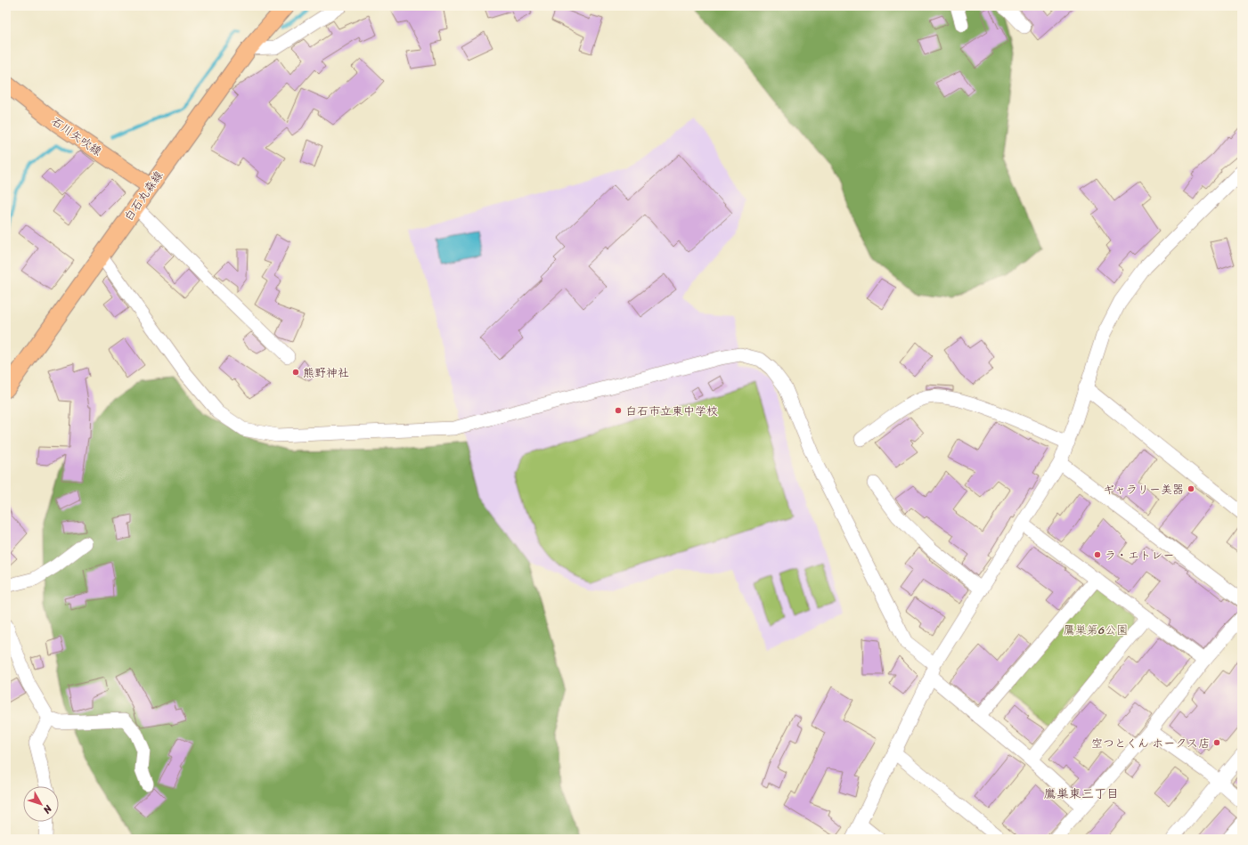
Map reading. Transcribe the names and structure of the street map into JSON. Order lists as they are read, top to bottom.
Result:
{
  "streets": {
    "main road": ["石川矢吹線", "白石丸森線"]
  },
  "crossings": [
    ["石川矢吹線", "白石丸森線"]
  ],
  "districts": ["鷹巣東三丁目"],
  "parks": ["鷹巣第6公園"],
  "places": [
    "熊野神社",
    "白石市立東中学校",
    "ギャラリー美器",
    "ラ・エトレー",
    "空つとくん ホークス店"
  ],
  "north": "bottom right"
}
